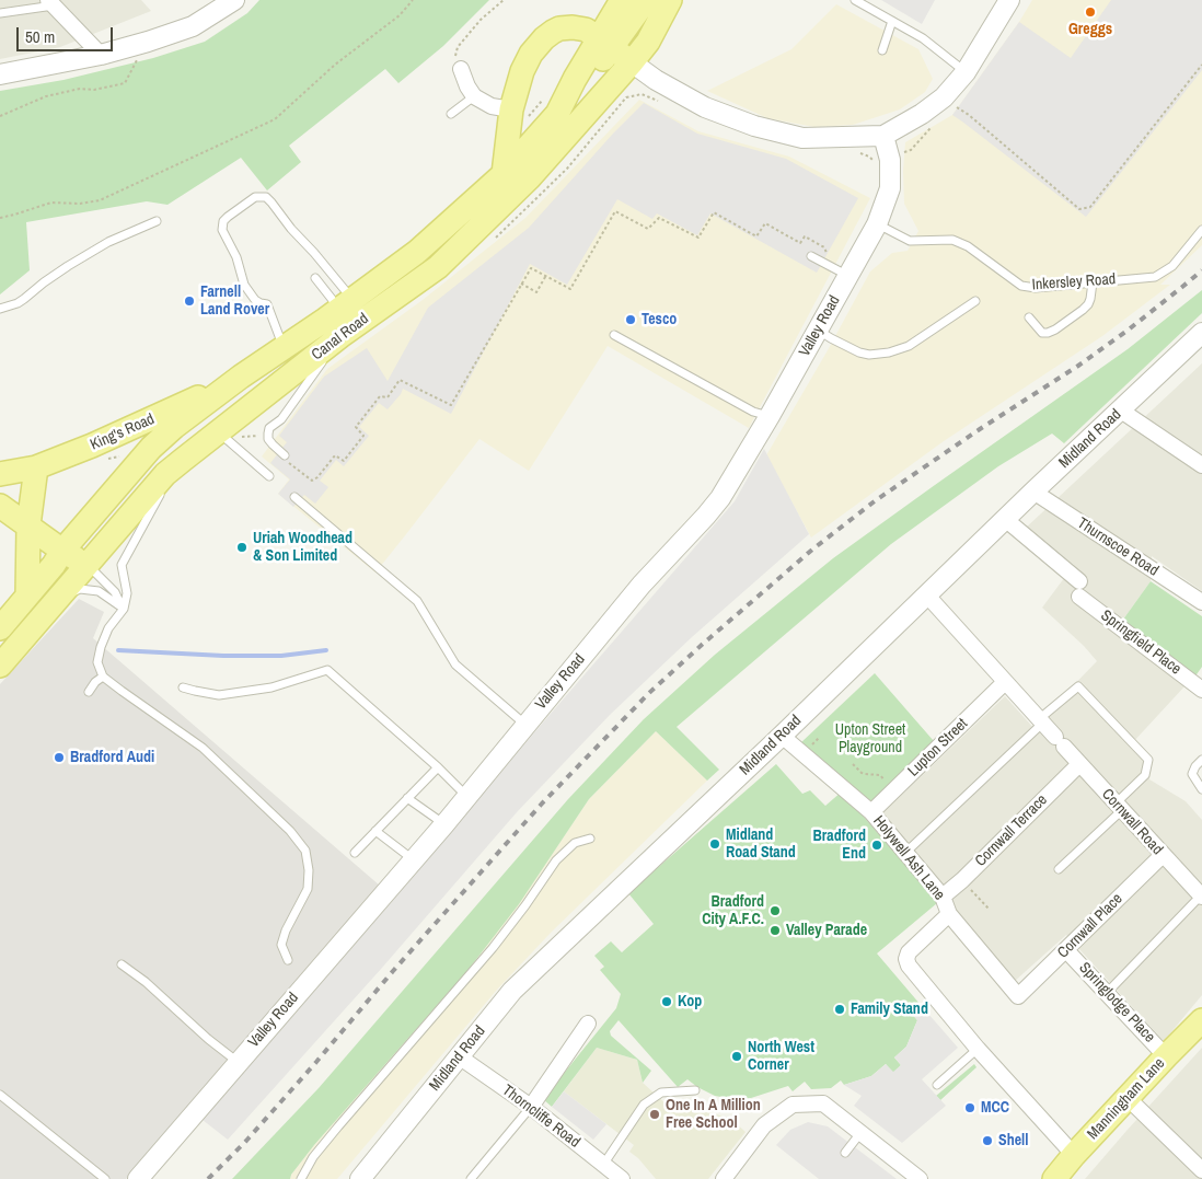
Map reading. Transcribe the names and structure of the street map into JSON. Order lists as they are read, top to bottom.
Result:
{
  "streets": {
    "main road": ["Canal Road", "King's Road", "Manningham Lane"],
    "street": [
      "Valley Road",
      "Midland Road",
      "Thurnscoe Road",
      "Springfield Place",
      "Lupton Street",
      "Cornwall Road",
      "Cornwall Terrace",
      "Holywell Ash Lane",
      "Cornwall Place",
      "Springlodge Place",
      "Thorncliffe Road"
    ],
    "lane": ["Inkersley Road"]
  },
  "crossings": [
    ["Inkersley Road", "Valley Road"],
    ["Canal Road", "King's Road"],
    ["Midland Road", "Thurnscoe Road"],
    ["Midland Road", "Springfield Place"],
    ["Midland Road", "Cornwall Road"],
    ["Midland Road", "Holywell Ash Lane"],
    ["Midland Road", "Thorncliffe Road"],
    ["Lupton Street", "Cornwall Road"],
    ["Lupton Street", "Holywell Ash Lane"],
    ["Cornwall Road", "Cornwall Terrace"],
    ["Cornwall Road", "Cornwall Place"],
    ["Cornwall Terrace", "Holywell Ash Lane"],
    ["Holywell Ash Lane", "Cornwall Place"],
    ["Cornwall Place", "Springlodge Place"],
    ["Springlodge Place", "Manningham Lane"]
  ],
  "parks": ["Upton Street Playground"],
  "places": [
    "Greggs",
    "Farnell Land Rover",
    "Tesco",
    "Uriah Woodhead & Son Limited",
    "Bradford Audi",
    "Midland Road Stand",
    "Bradford End",
    "Bradford City A.F.C.",
    "Valley Parade",
    "Kop",
    "Family Stand",
    "North West Corner",
    "MCC",
    "One In A Million Free School",
    "Shell"
  ],
  "scale_bar": "50 m"
}
